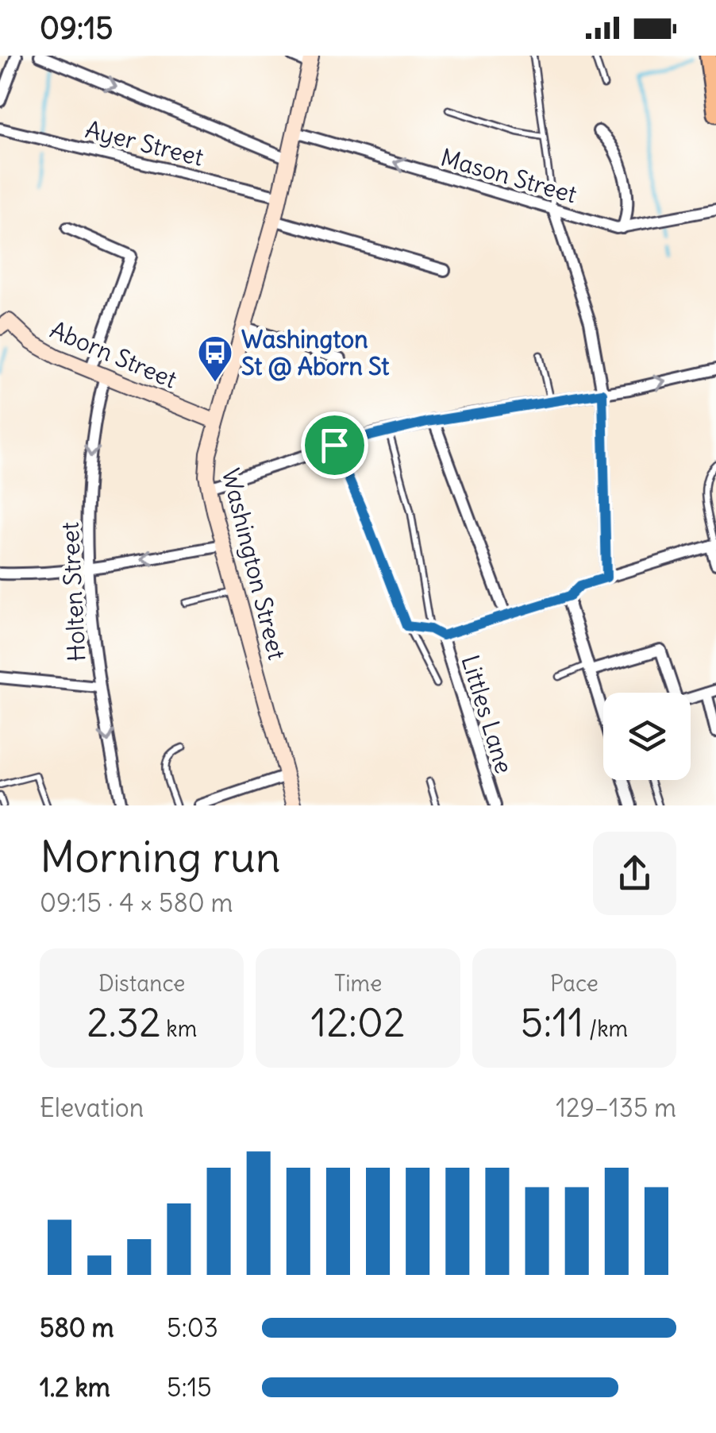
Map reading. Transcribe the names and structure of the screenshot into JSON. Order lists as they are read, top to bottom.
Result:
{
  "streets": {
    "main road": ["Aborn Street", "Washington Street"],
    "street": [
      "Ayer Street",
      "Mason Street",
      "Holten Street",
      "Littles Lane"
    ]
  },
  "crossings": [
    ["Ayer Street", "Washington Street"],
    ["Mason Street", "Washington Street"],
    ["Aborn Street", "Washington Street"],
    ["Aborn Street", "Holten Street"]
  ],
  "one_way": ["Mason Street", "Holten Street"],
  "places": {
    "bus stop": ["Washington St @ Aborn St"]
  },
  "page": {
    "status": "09:15",
    "heading": ["Morning run", "09:15 · 4 × 580 m"],
    "stats": [
      ["Distance", "2.32 km"],
      ["Time", "12:02"],
      ["Pace", "5:11 /km"]
    ],
    "chart": ["Elevation", "129–135 m"],
    "list": [
      {
        "name": "580 m",
        "note": "5:03"
      },
      {
        "name": "1.2 km",
        "note": "5:15"
      }
    ]
  }
}
